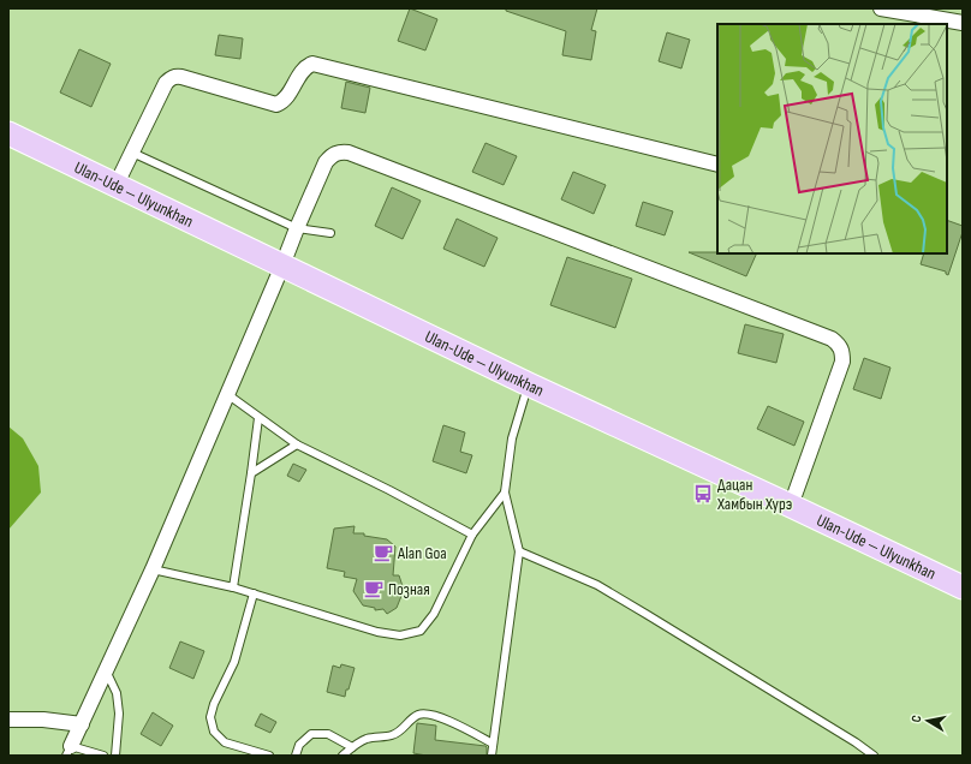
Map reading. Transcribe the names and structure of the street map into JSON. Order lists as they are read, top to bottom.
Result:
{
  "streets": {
    "main road": ["Ulan-Ude — Ulyunkhan"]
  },
  "places": {
    "bus stop": ["Дацан Хамбын Хурэ"],
    "cafe": ["Alan Goa", "Позная"]
  },
  "north": "left"
}
